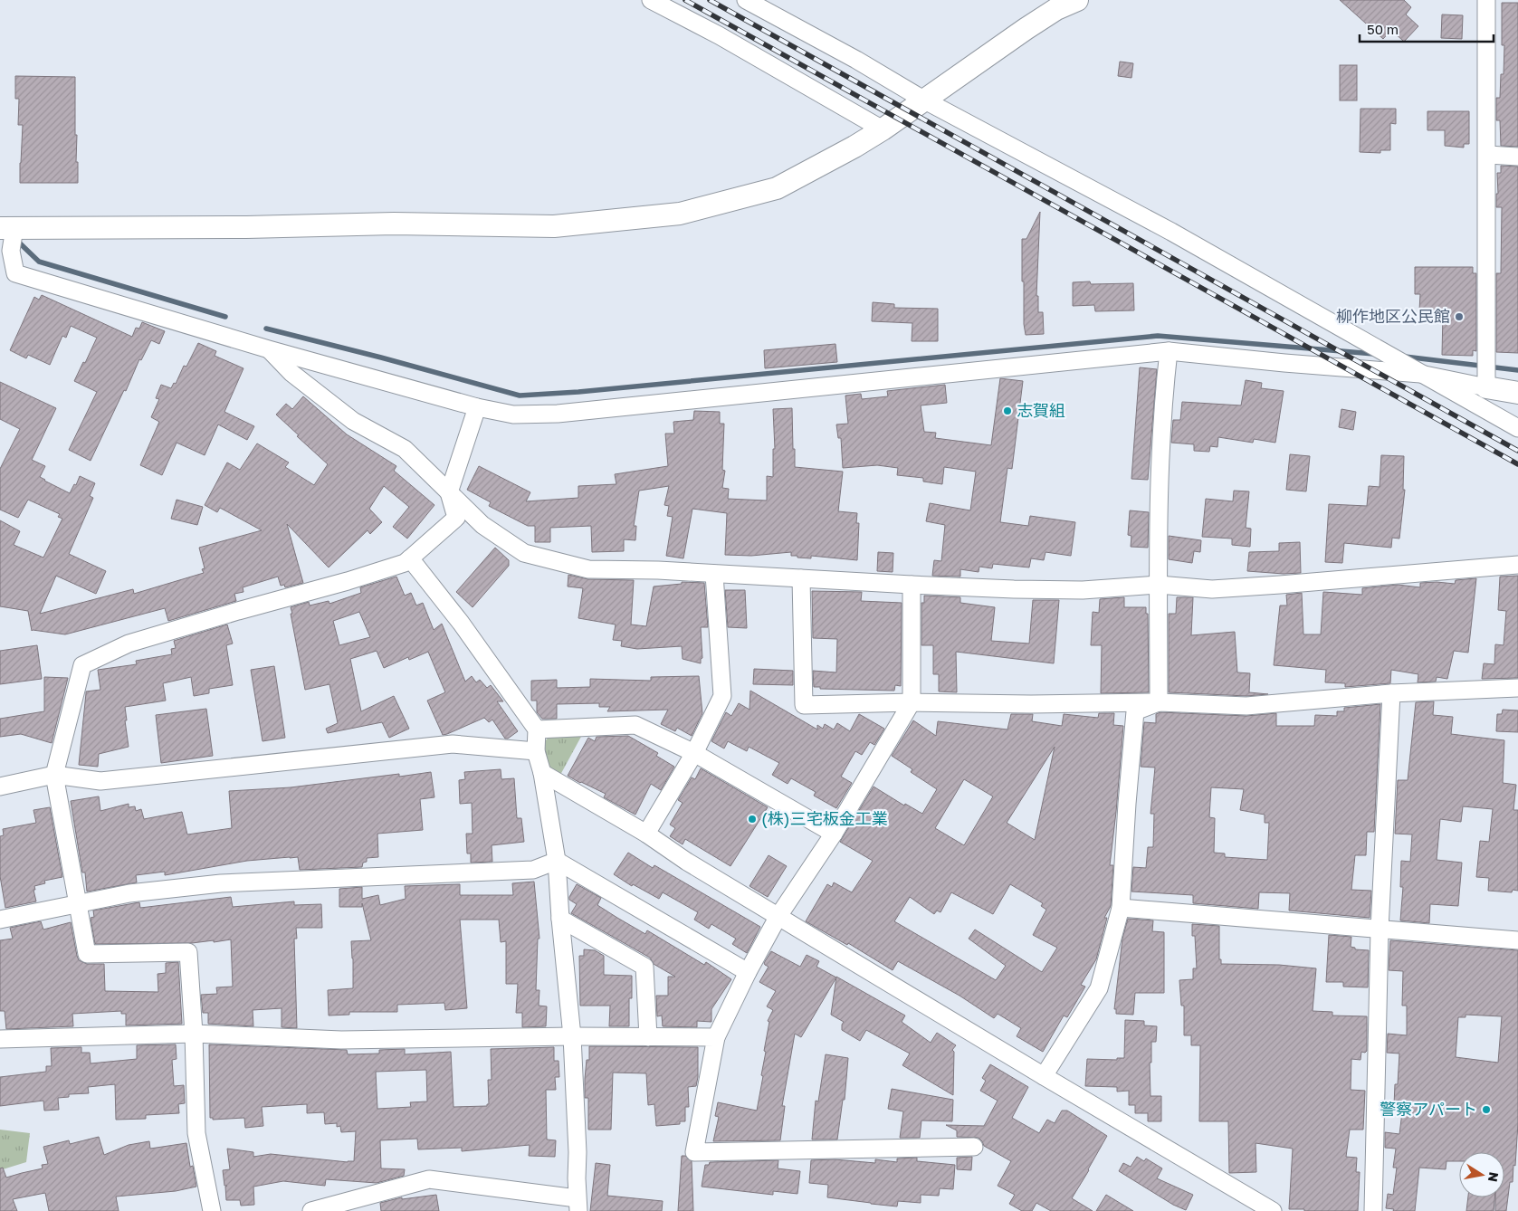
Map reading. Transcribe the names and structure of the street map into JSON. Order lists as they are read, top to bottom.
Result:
{
  "places": [
    "柳作地区公民館",
    "志賀組",
    "(株)三宅板金工業",
    "警察アパート"
  ],
  "scale_bar": "50 m",
  "north": "right"
}
